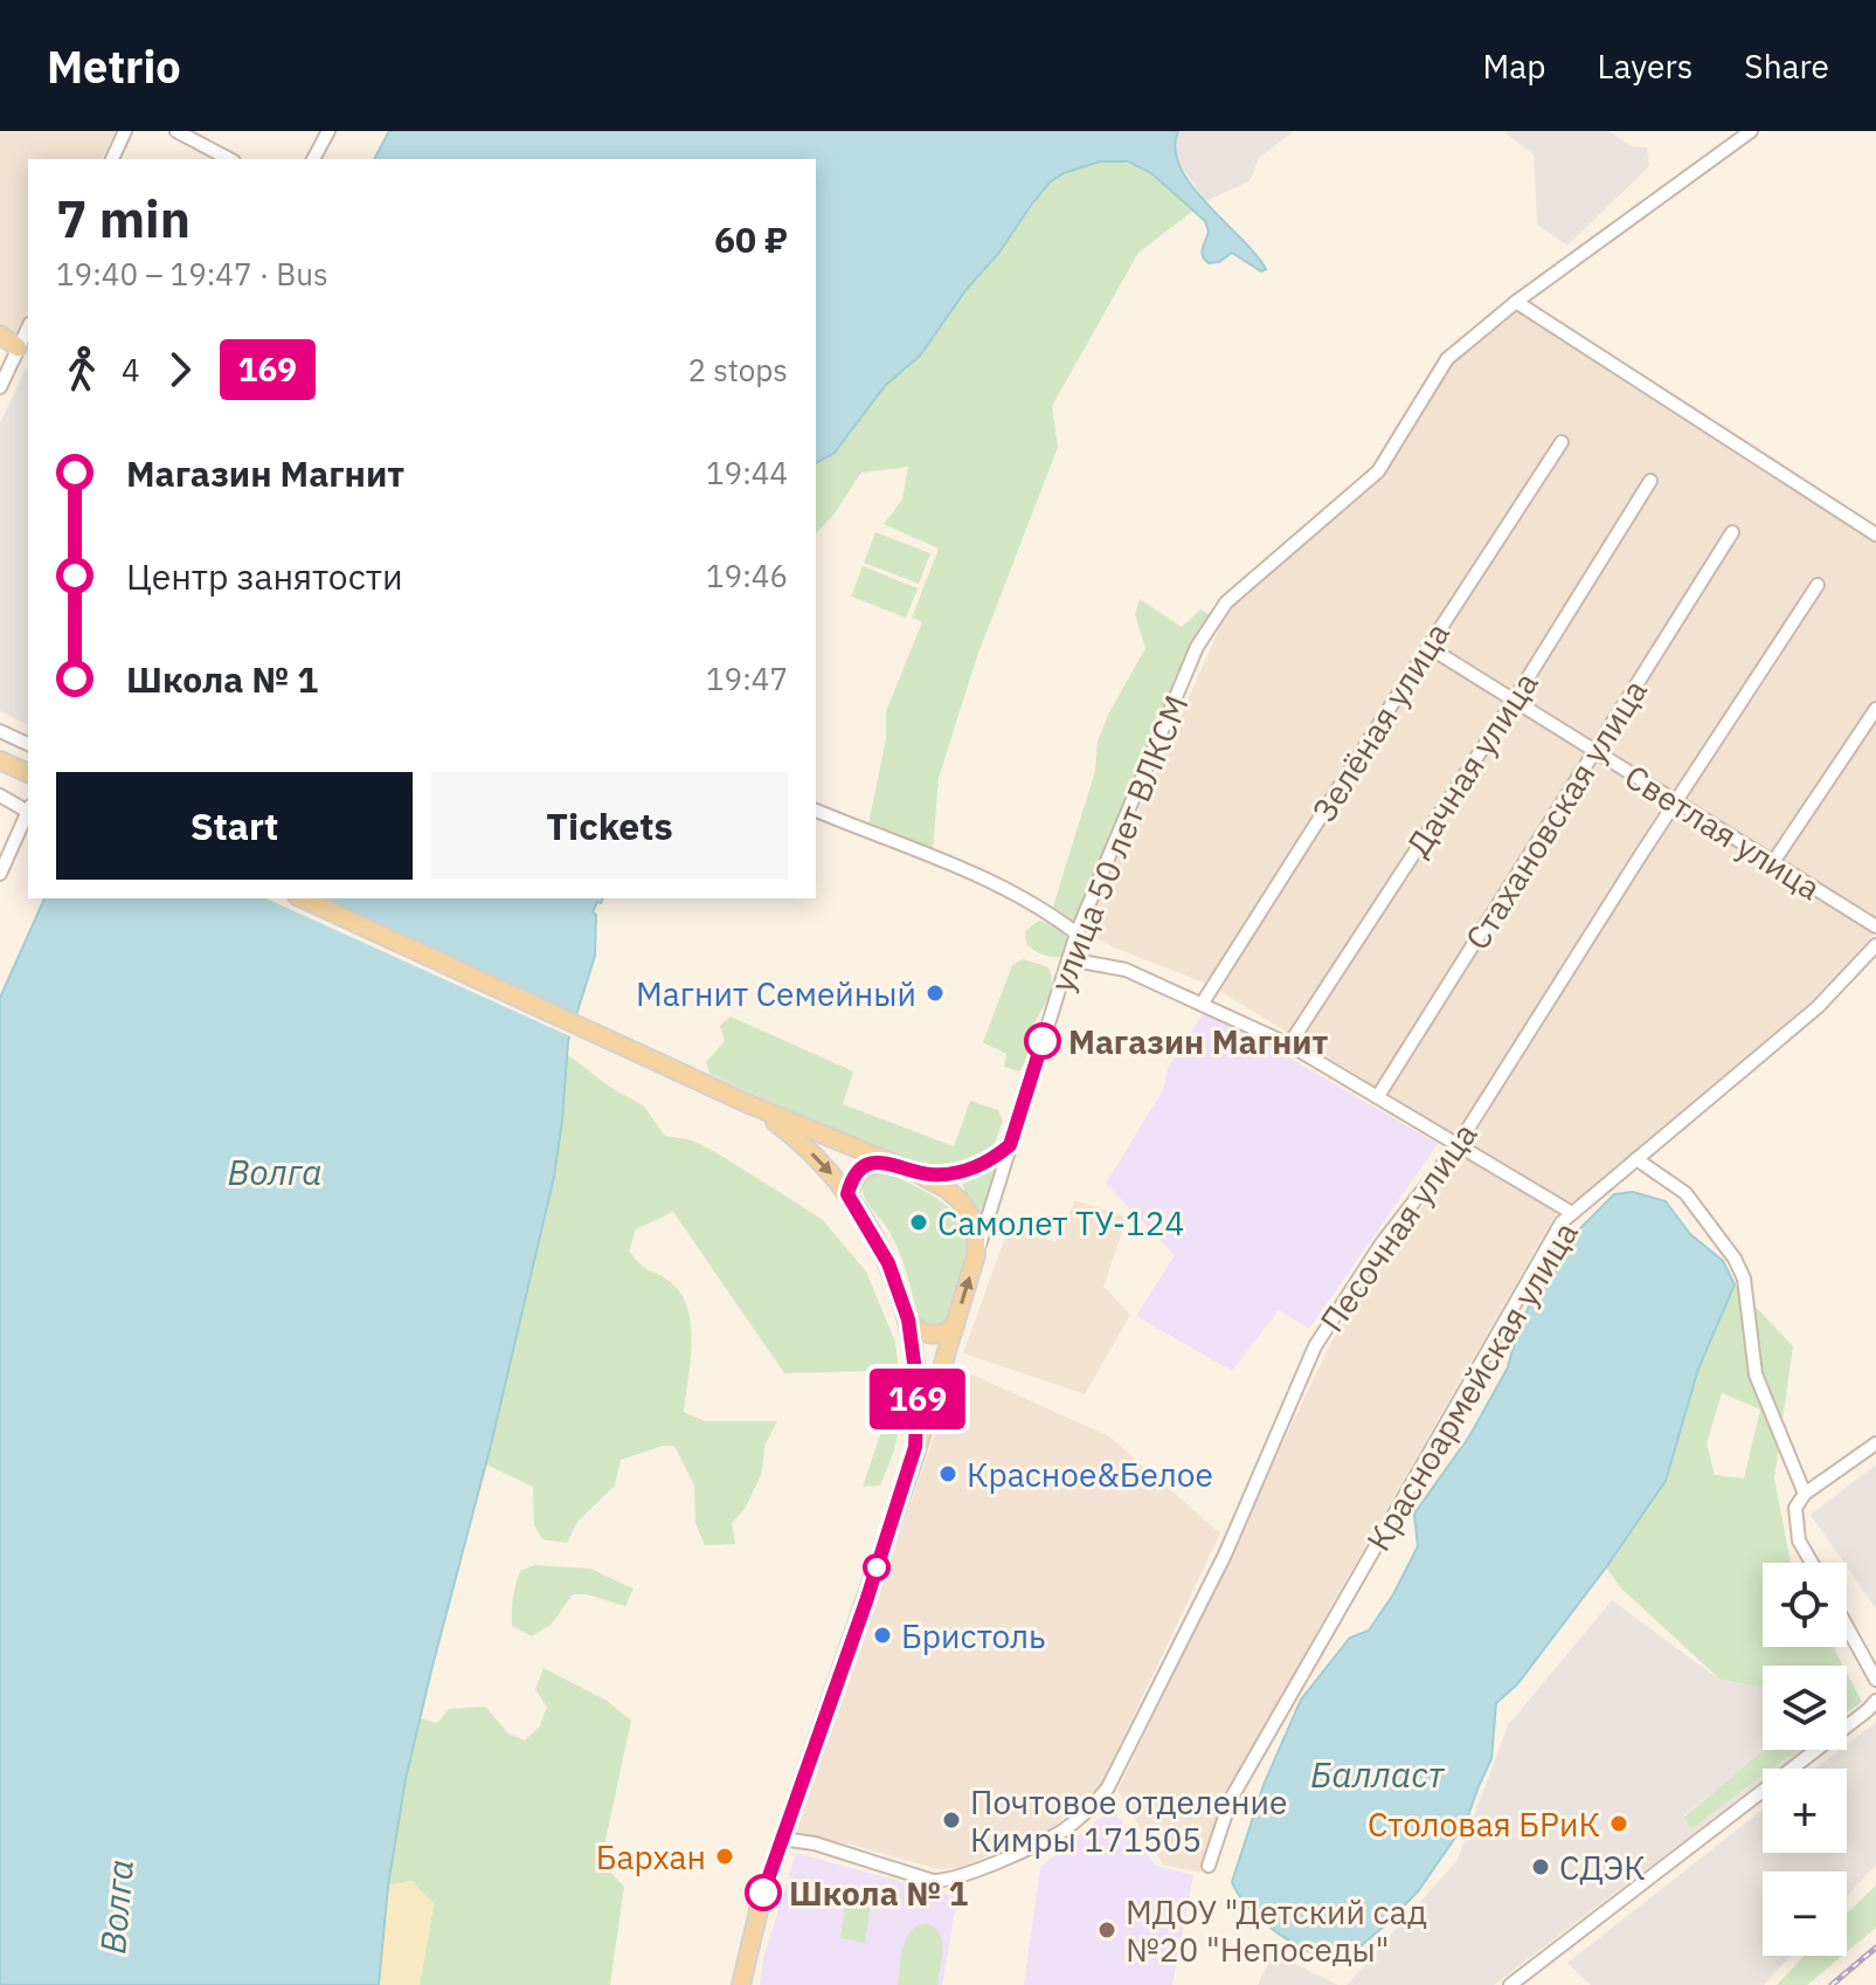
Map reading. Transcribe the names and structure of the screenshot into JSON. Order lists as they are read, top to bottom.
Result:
{
  "streets": {
    "main road": ["улица 50 лет ВЛКСМ"],
    "street": [
      "Зелёная улица",
      "Дачная улица",
      "Стахановская улица",
      "Светлая улица",
      "Песочная улица",
      "Красноармейская улица"
    ]
  },
  "crossings": [
    ["Зелёная улица", "Светлая улица"],
    ["Дачная улица", "Светлая улица"],
    ["Стахановская улица", "Светлая улица"],
    ["Светлая улица", "Песочная улица"],
    ["улица 50 лет ВЛКСМ", "Песочная улица"]
  ],
  "water": ["Волга", "Балласт"],
  "places": [
    "Магнит Семейный",
    "Магазин Магнит",
    "Самолет ТУ-124",
    "Красное&Белое",
    "Бристоль",
    "Почтовое отделение Кимры 171505",
    "Столовая БРиК",
    "Бархан",
    "СДЭК",
    "Школа № 1",
    "МДОУ \"Детский сад №20 \"Непоседы\""
  ],
  "lines": ["bus line 169"],
  "page": {
    "header": "Metrio",
    "nav": ["Map", "Layers", "Share"],
    "on_map": "169",
    "heading": ["7 min", "19:40 – 19:47 · Bus", "60 ₽"],
    "legs": ["4", "169", "2 stops"],
    "list": [
      {
        "name": "Магазин Магнит",
        "value": "19:44"
      },
      {
        "name": "Центр занятости",
        "value": "19:46"
      },
      {
        "name": "Школа № 1",
        "value": "19:47"
      }
    ],
    "buttons": ["Start", "Tickets"],
    "map_buttons": ["+", "−"]
  }
}
